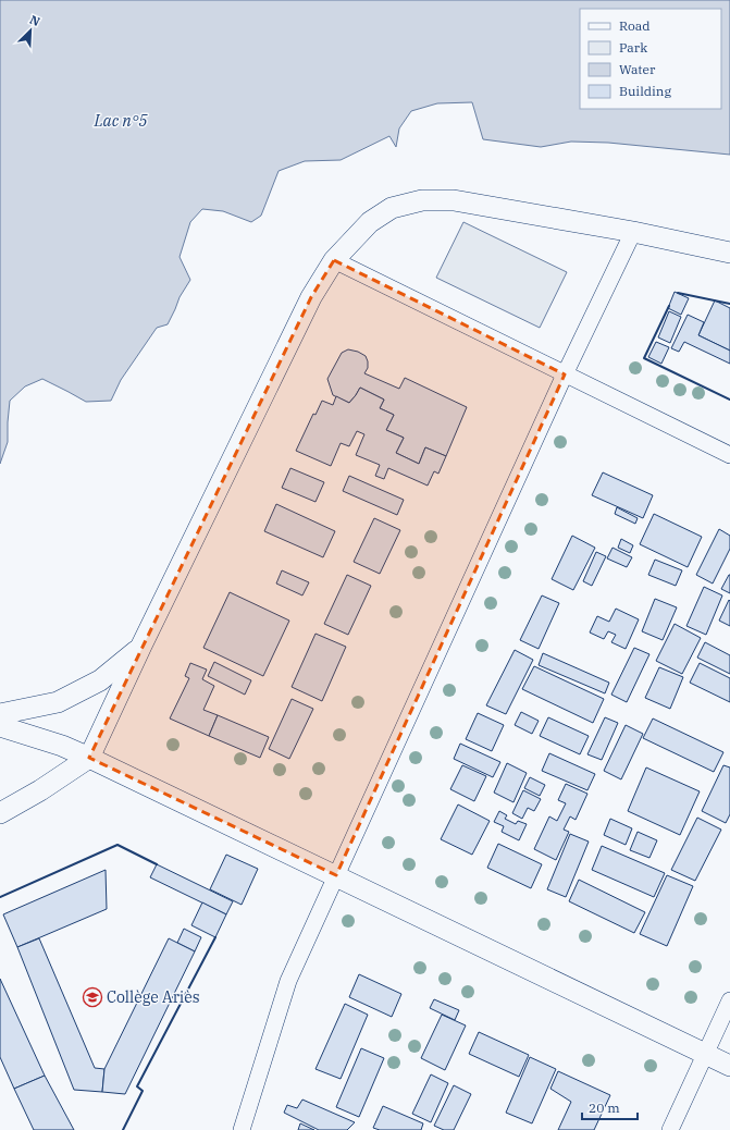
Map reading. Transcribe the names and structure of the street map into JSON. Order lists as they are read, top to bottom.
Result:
{
  "water": ["Lac n°5"],
  "places": {
    "school or university": ["Collège Ariès"]
  },
  "legend": [
    "Road",
    "Park",
    "Water",
    "Building"
  ],
  "scale_bar": "20 m",
  "north": "top right"
}
